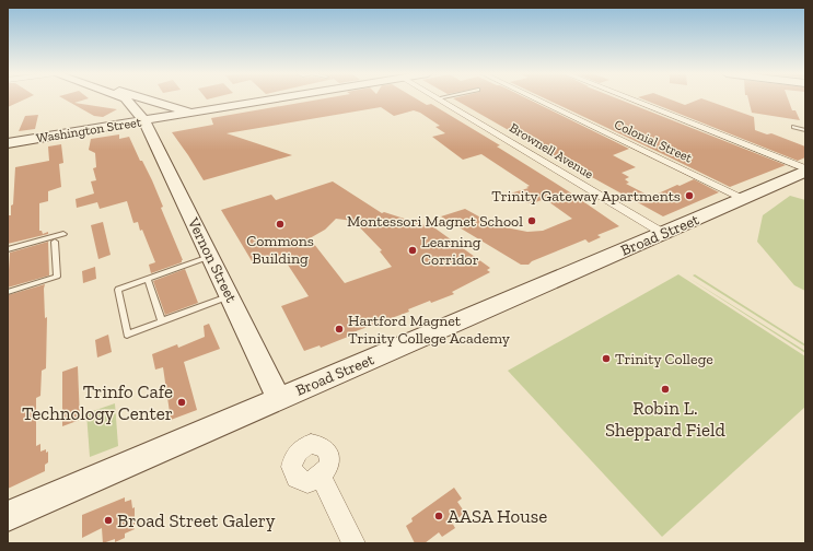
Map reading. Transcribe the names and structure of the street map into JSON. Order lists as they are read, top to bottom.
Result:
{
  "streets": {
    "main road": ["Washington Street", "Broad Street", "Vernon Street"],
    "street": ["Colonial Street", "Brownell Avenue"]
  },
  "crossings": [
    ["Washington Street", "Vernon Street"],
    ["Colonial Street", "Broad Street"],
    ["Brownell Avenue", "Broad Street"],
    ["Broad Street", "Vernon Street"]
  ],
  "places": [
    "Trinity Gateway Apartments",
    "Montessori Magnet School",
    "Commons Building",
    "Learning Corridor",
    "Hartford Magnet Trinity College Academy",
    "Trinity College",
    "Robin L. Sheppard Field",
    "Trinfo Cafe Technology Center",
    "AASA House",
    "Broad Street Galery"
  ]
}
